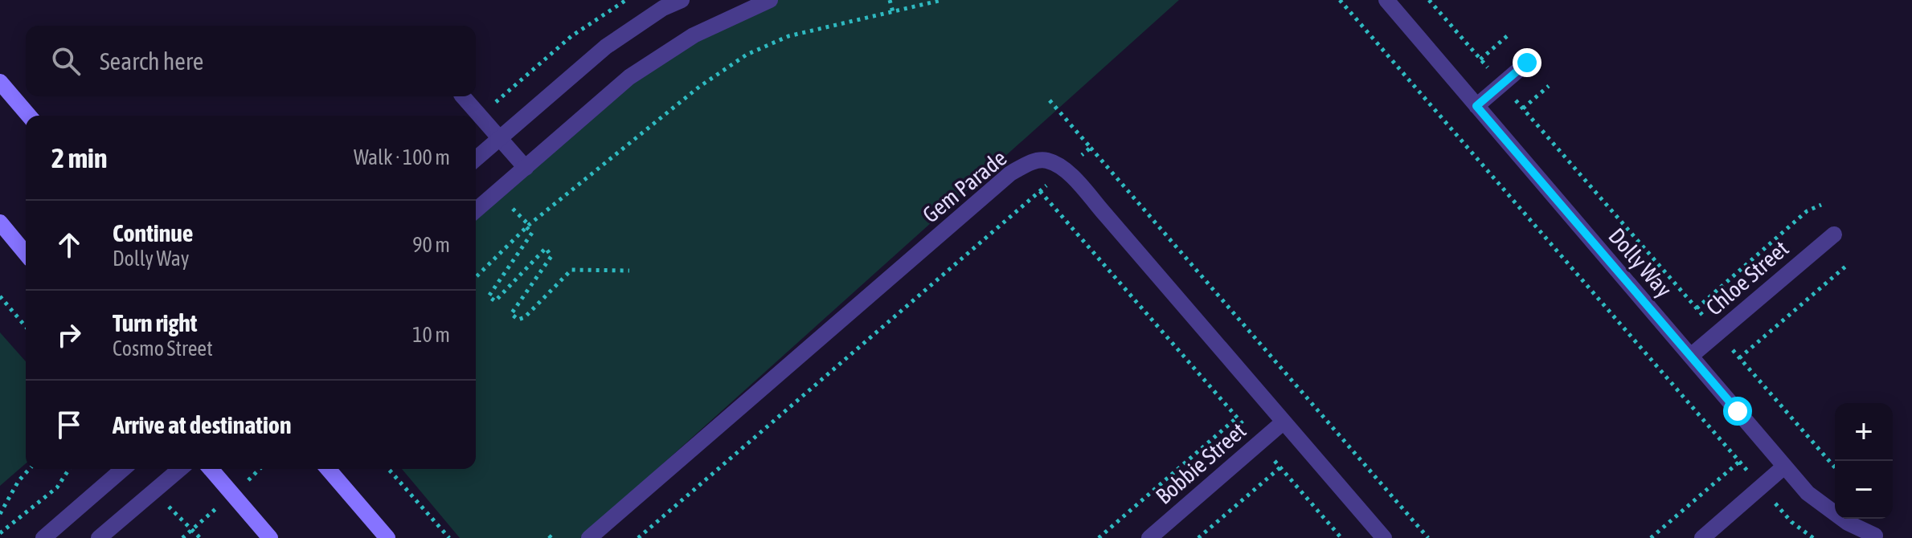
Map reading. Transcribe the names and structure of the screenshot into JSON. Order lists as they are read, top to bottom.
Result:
{
  "streets": {
    "street": [
      "Gem Parade",
      "Dolly Way",
      "Chloe Street",
      "Bobbie Street"
    ]
  },
  "crossings": [
    ["Dolly Way", "Chloe Street"]
  ],
  "page": {
    "search": "Search here",
    "heading": ["2 min", "Walk · 100 m"],
    "list": [
      ["Continue", "Dolly Way", "90 m"],
      ["Turn right", "Cosmo Street", "10 m"],
      "Arrive at destination"
    ],
    "map_buttons": ["+", "−"]
  }
}
